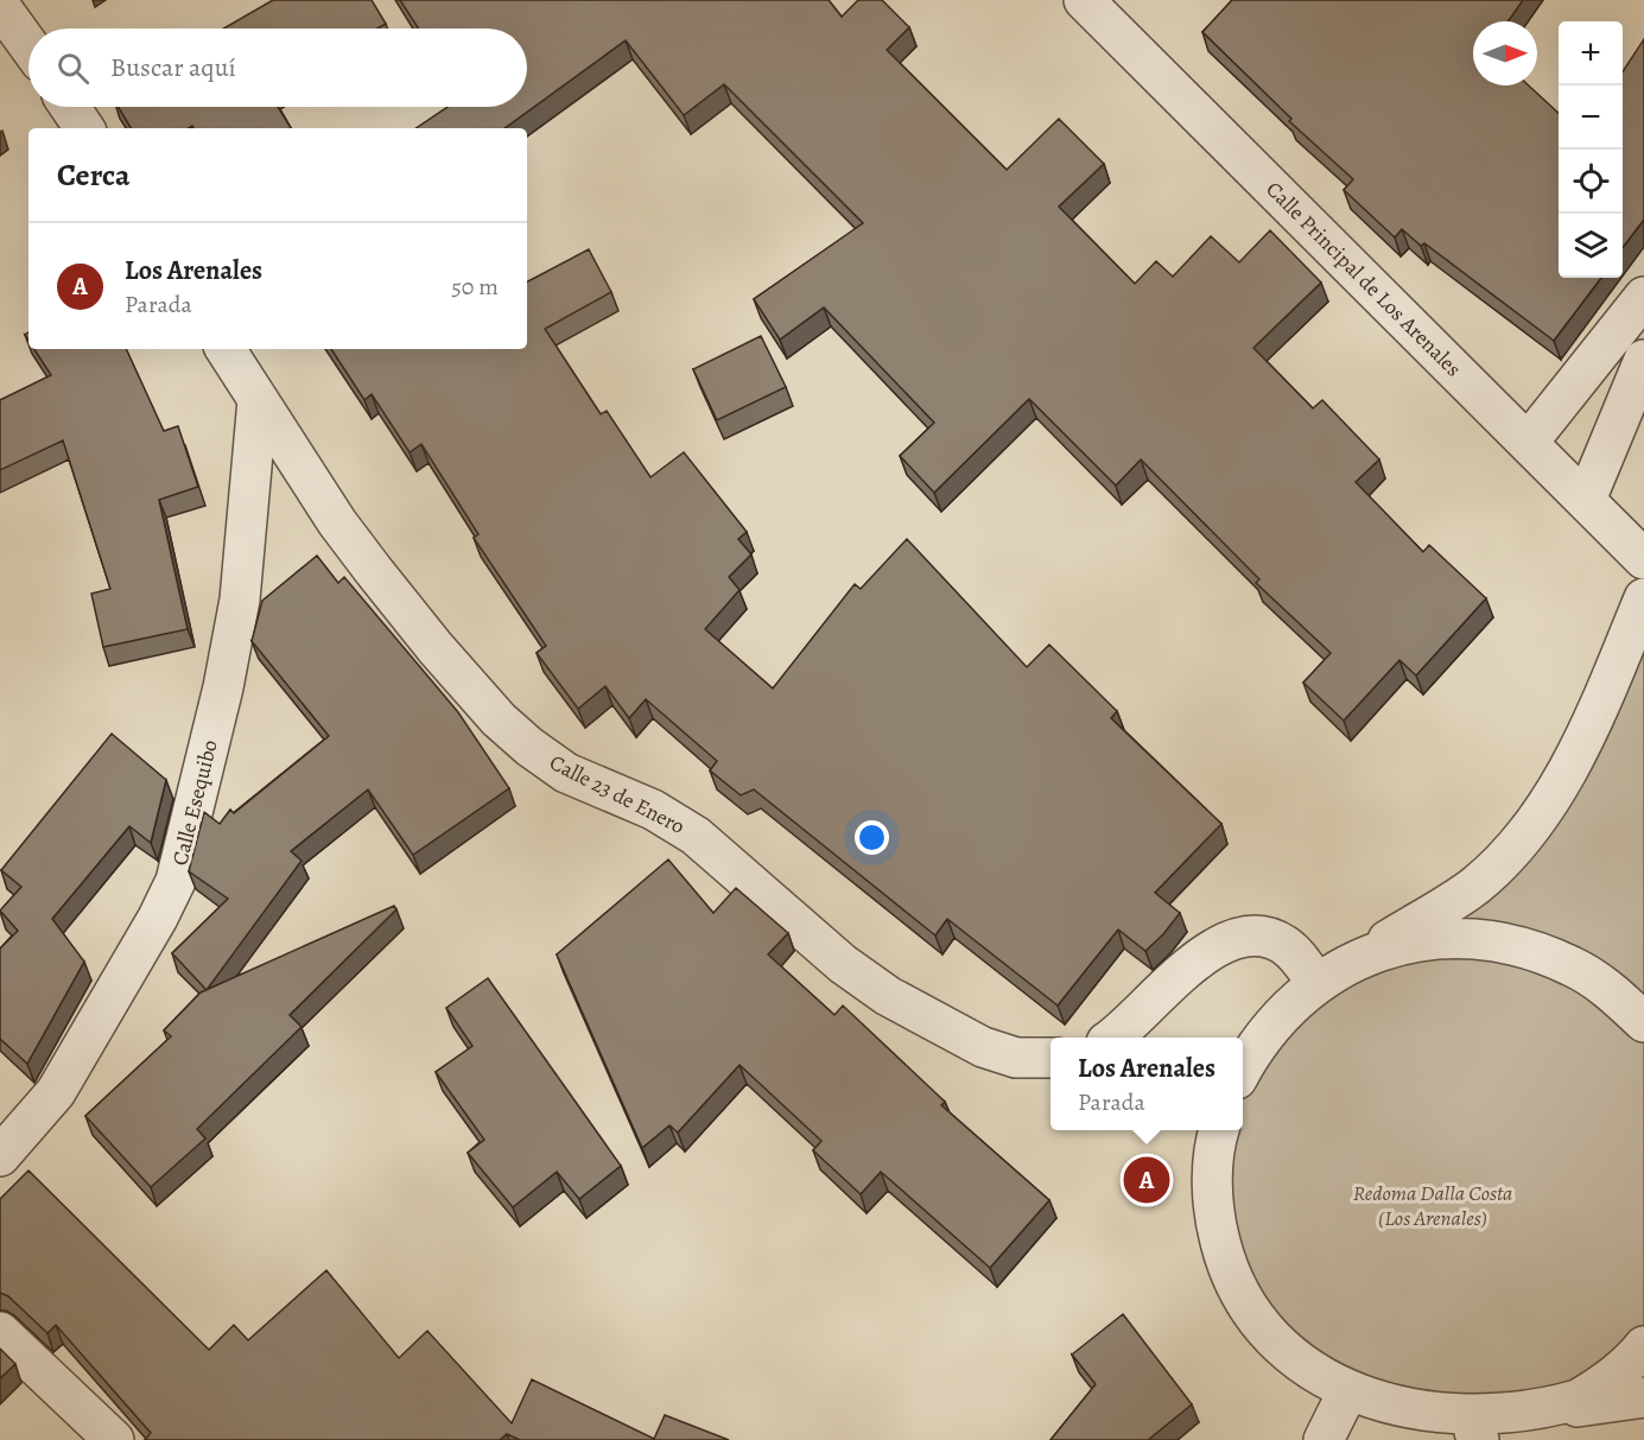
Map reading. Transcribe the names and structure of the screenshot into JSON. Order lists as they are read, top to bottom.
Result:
{
  "streets": {
    "street": ["Calle Principal de Los Arenales", "Calle 23 de Enero", "Calle Esequibo"]
  },
  "crossings": [
    ["Calle 23 de Enero", "Calle Esequibo"]
  ],
  "parks": ["Redoma Dalla Costa (Los Arenales)"],
  "north": "right",
  "page": {
    "map_buttons": ["+", "−"],
    "search": "Buscar aquí",
    "heading": "Cerca",
    "list": [
      {
        "mark": "A",
        "name": "Los Arenales",
        "note": "Parada",
        "value": "50 m"
      }
    ],
    "popup": ["Los Arenales", "Parada"],
    "pins": "A"
  }
}
